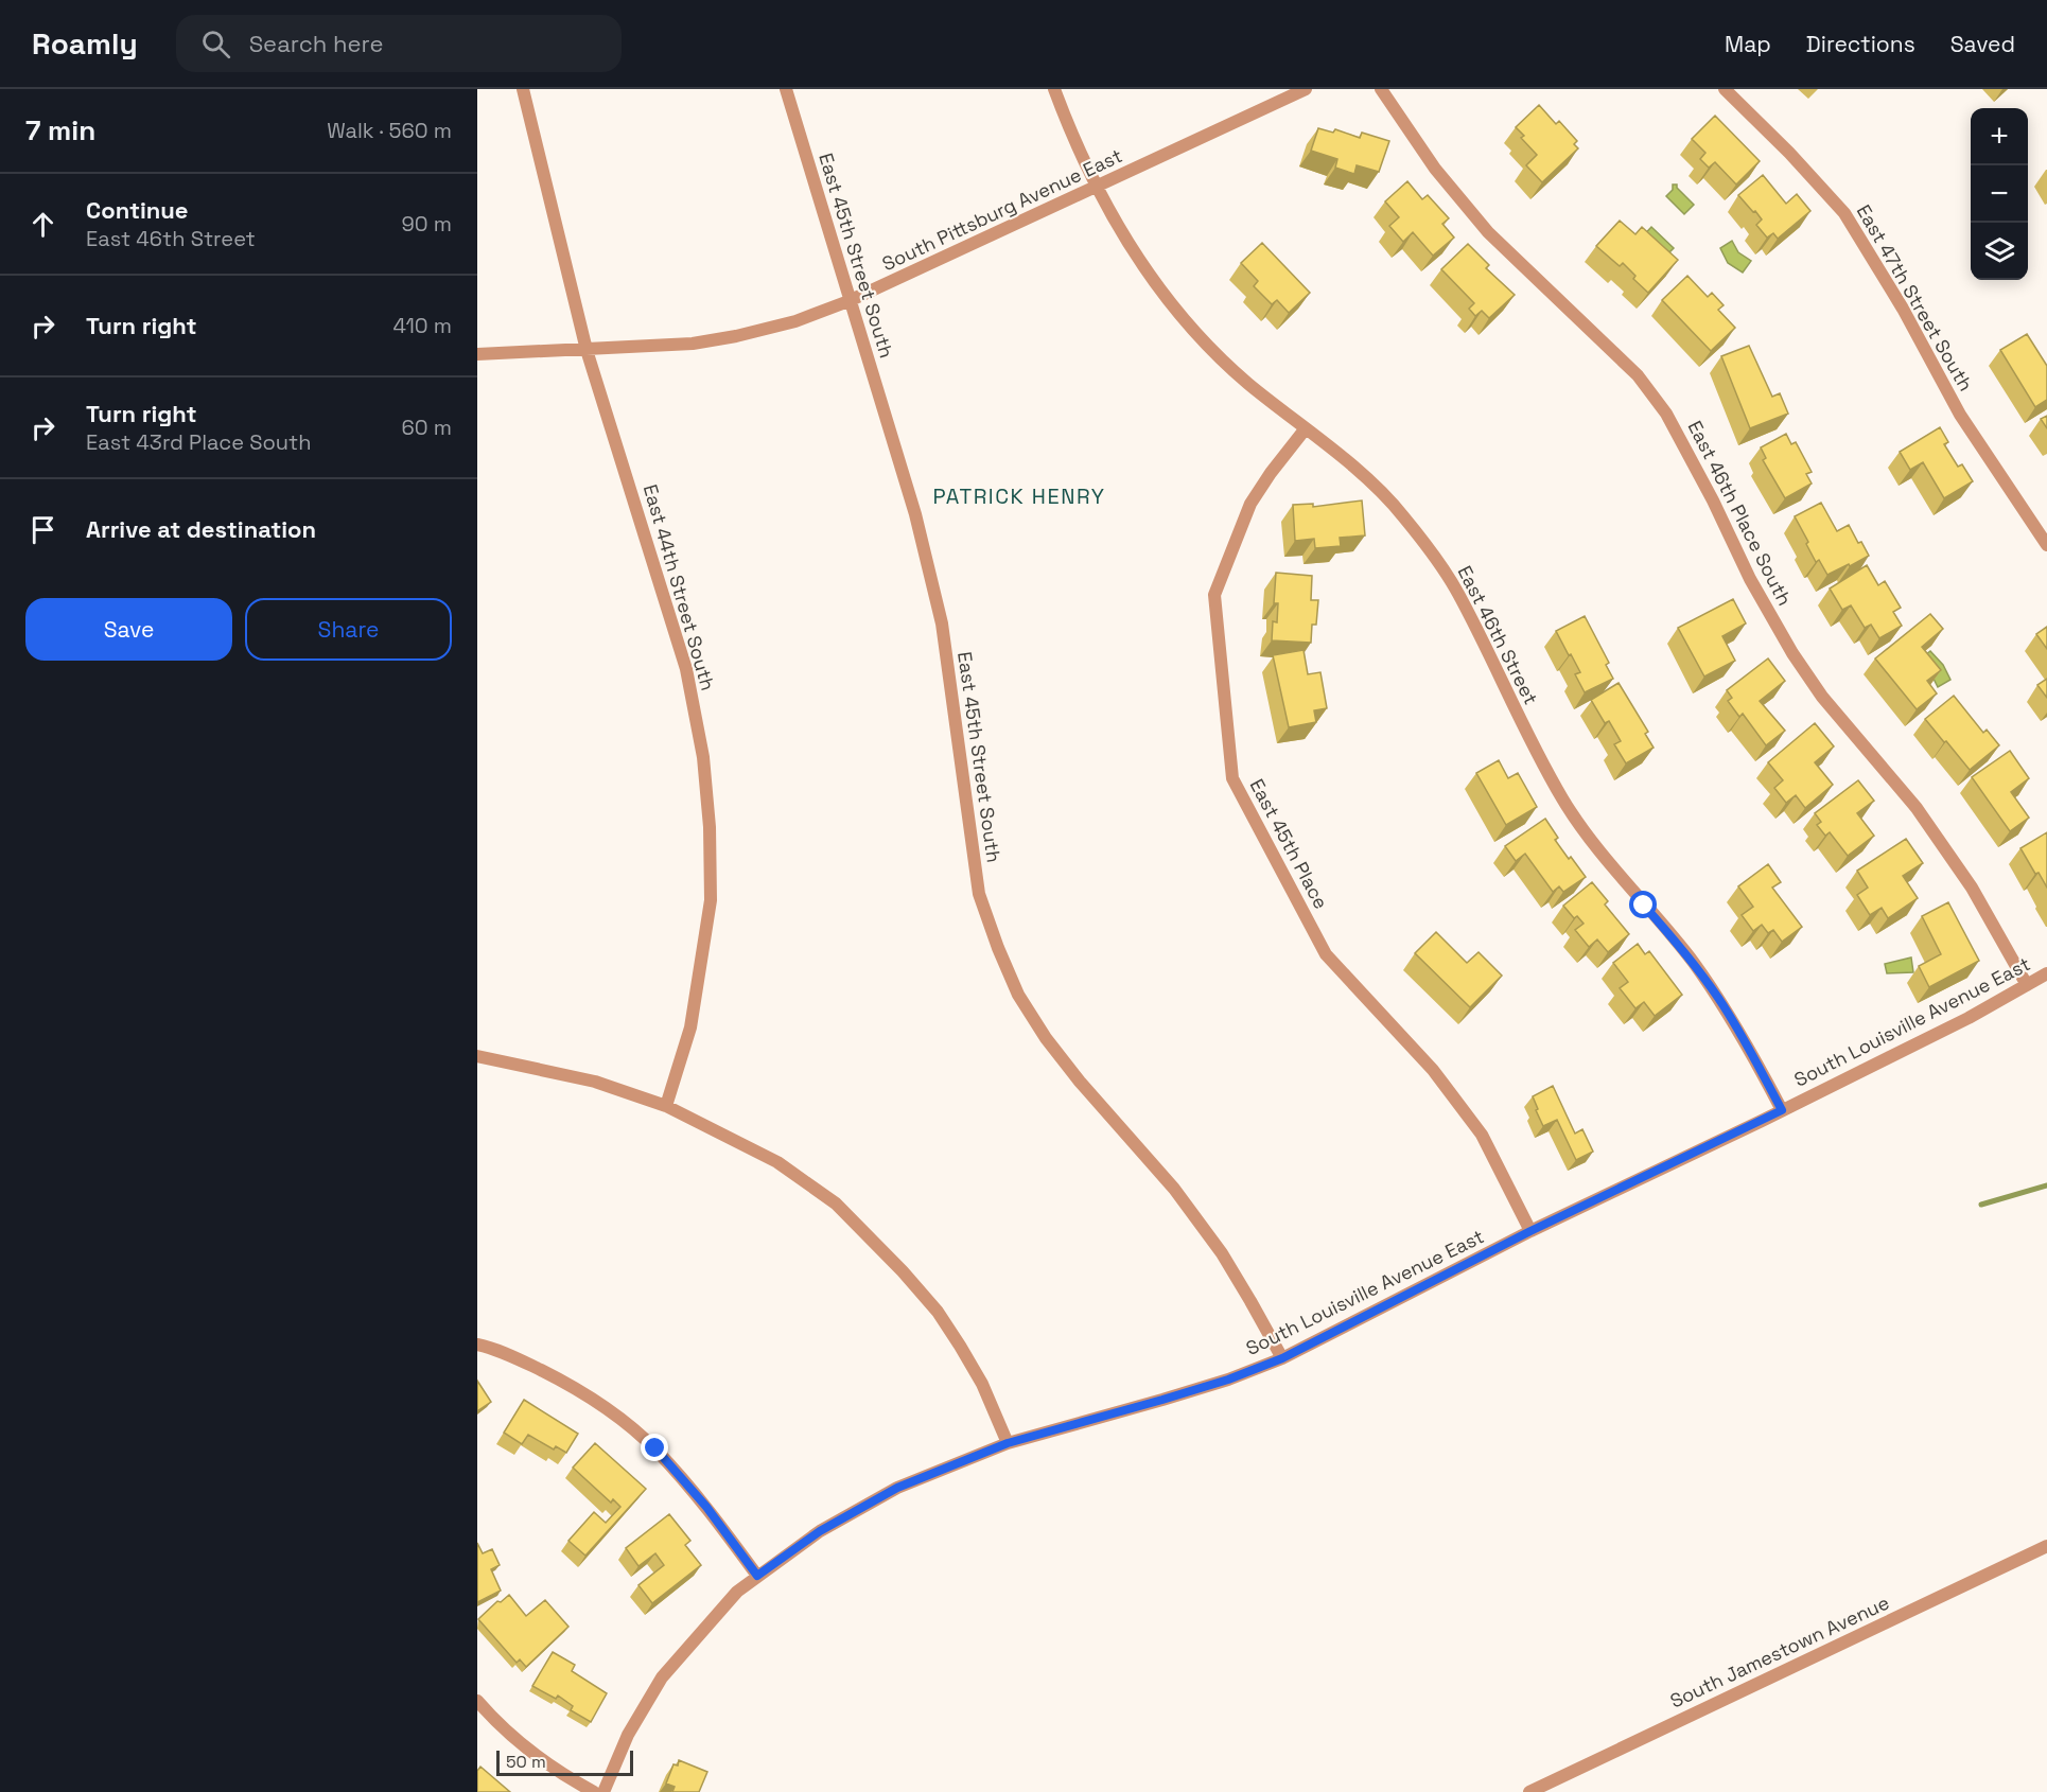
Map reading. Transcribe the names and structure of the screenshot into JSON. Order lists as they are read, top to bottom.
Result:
{
  "streets": {
    "street": [
      "South Pittsburg Avenue East",
      "East 45th Street South",
      "East 47th Street South",
      "East 46th Place South",
      "East 44th Street South",
      "East 46th Street",
      "East 45th Place",
      "South Louisville Avenue East",
      "South Jamestown Avenue"
    ]
  },
  "crossings": [
    ["South Pittsburg Avenue East", "East 45th Street South"],
    ["South Pittsburg Avenue East", "East 44th Street South"],
    ["South Pittsburg Avenue East", "East 46th Street"],
    ["East 45th Street South", "South Louisville Avenue East"],
    ["East 46th Place South", "South Louisville Avenue East"],
    ["East 46th Street", "East 45th Place"],
    ["East 46th Street", "South Louisville Avenue East"],
    ["East 45th Place", "South Louisville Avenue East"]
  ],
  "districts": ["PATRICK HENRY"],
  "scale_bar": "50 m",
  "page": {
    "header": "Roamly",
    "search": "Search here",
    "nav": ["Map", "Directions", "Saved"],
    "heading": ["7 min", "Walk · 560 m"],
    "map_buttons": ["+", "−"],
    "list": [
      ["Continue", "East 46th Street", "90 m"],
      ["Turn right", "410 m"],
      ["Turn right", "East 43rd Place South", "60 m"],
      "Arrive at destination"
    ],
    "buttons": ["Save", "Share"],
    "scale": "50 m"
  }
}
